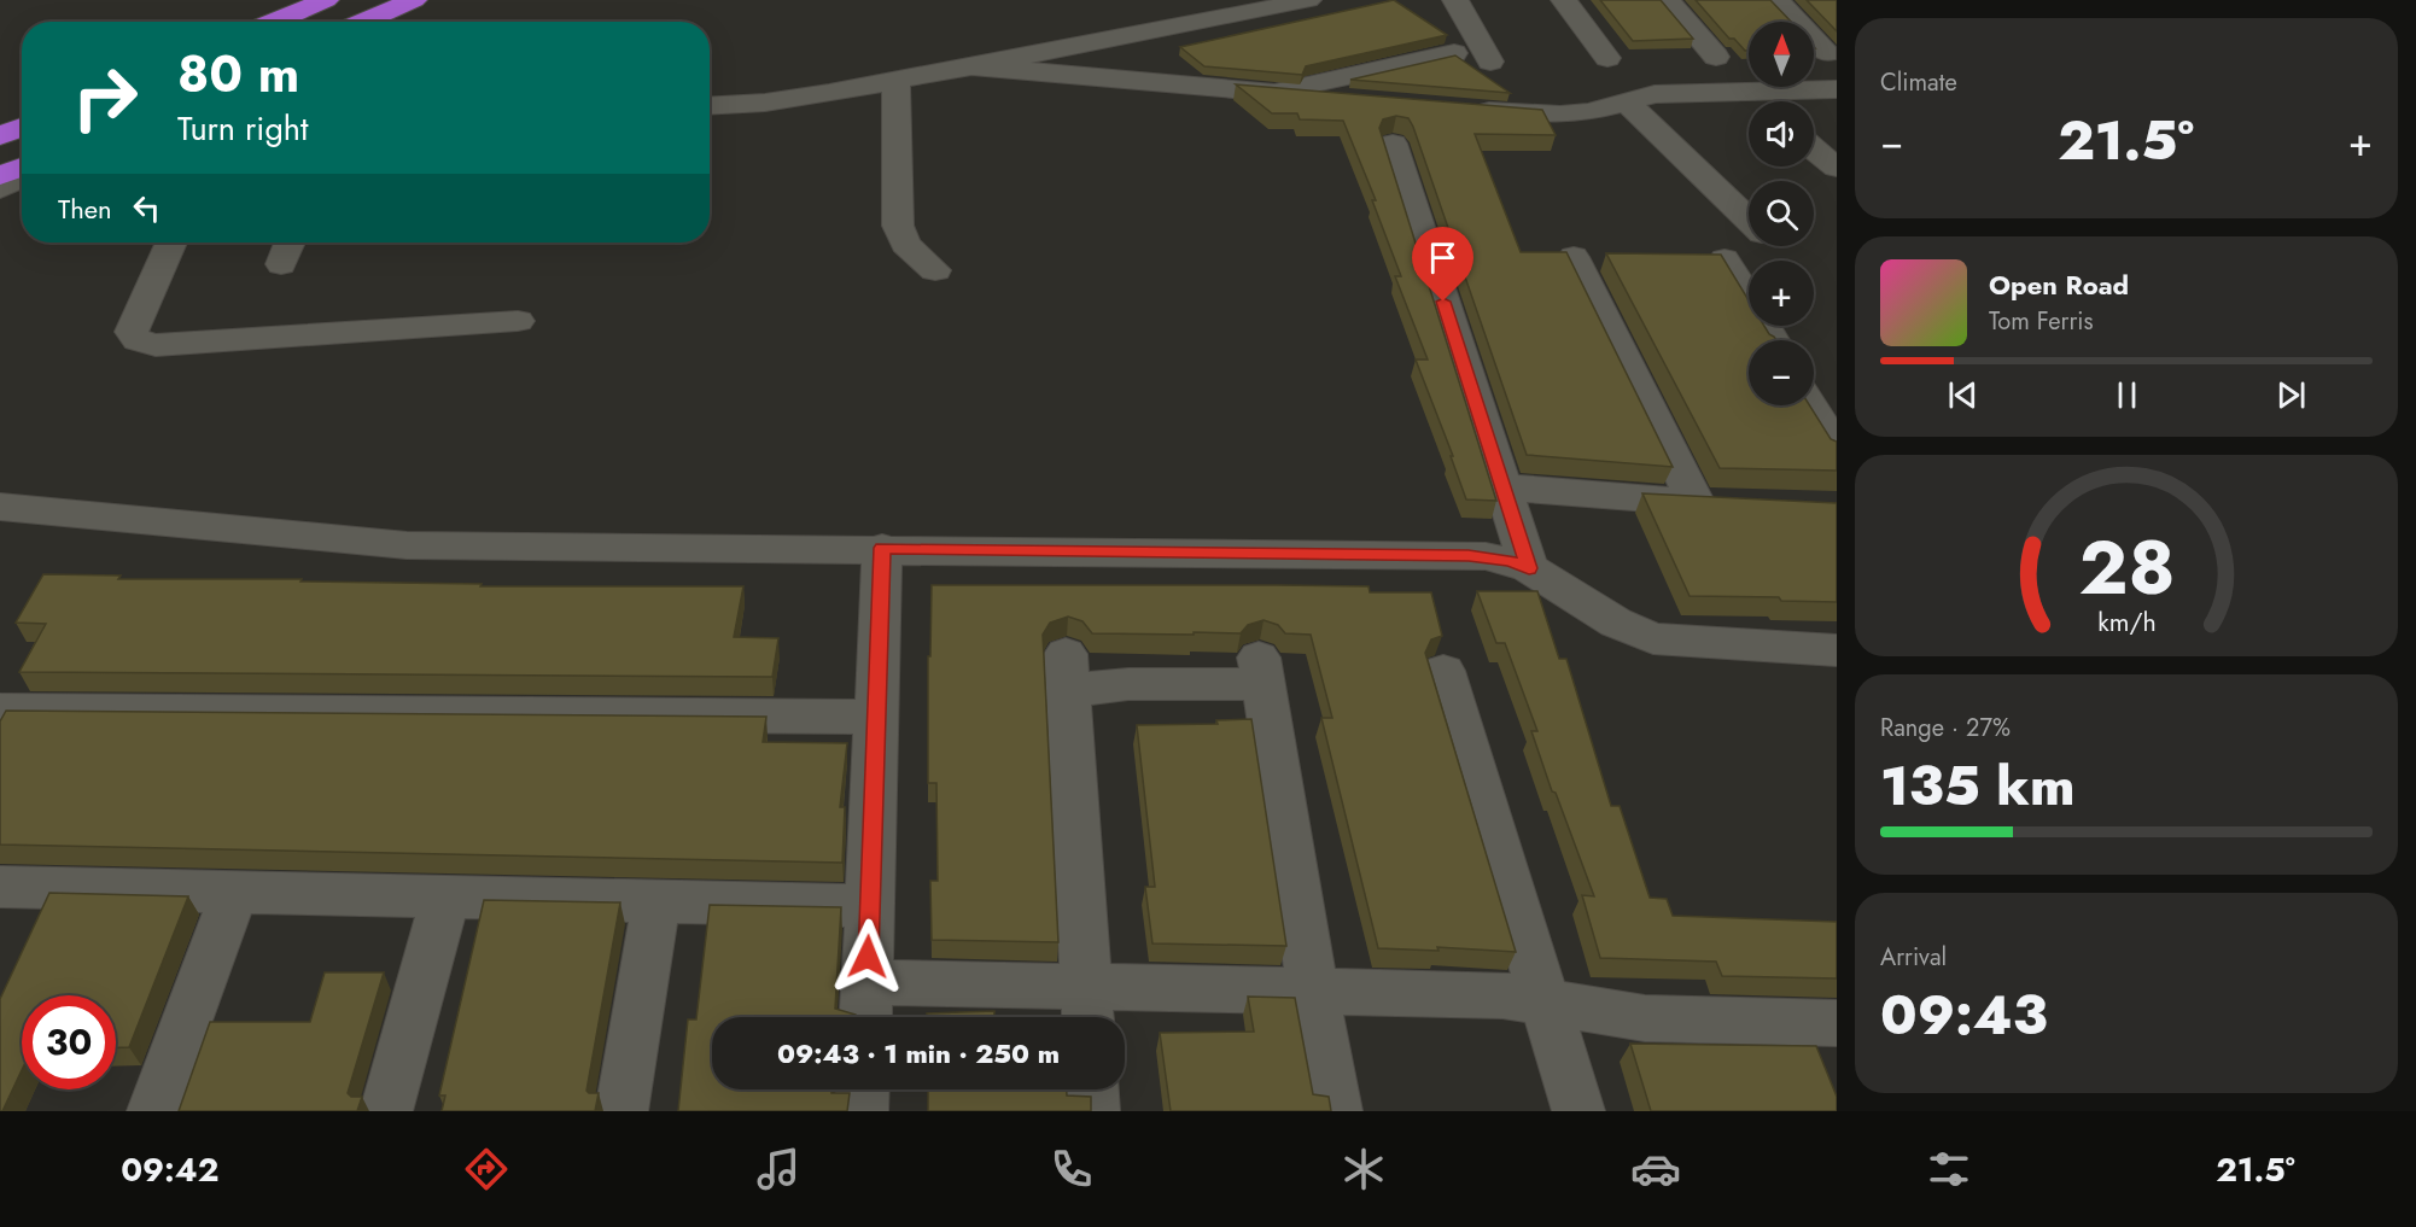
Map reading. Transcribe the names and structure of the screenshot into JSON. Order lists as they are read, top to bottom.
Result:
{
  "north": "top",
  "page": {
    "tile": [
      "Climate",
      ["Range · 27%", "135 km"],
      ["Arrival", "09:43"]
    ],
    "map_buttons": ["+", "−"],
    "turn": ["80 m", "Turn right"],
    "heat": ["−", "21.5°", "+"],
    "then": "Then",
    "song": ["Open Road", "Tom Ferris"],
    "limit": "30",
    "trip": "09:43 · 1 min · 250 m",
    "tabs": ["09:42", "21.5°"],
    "gauge": ["28", "km/h"]
  }
}
